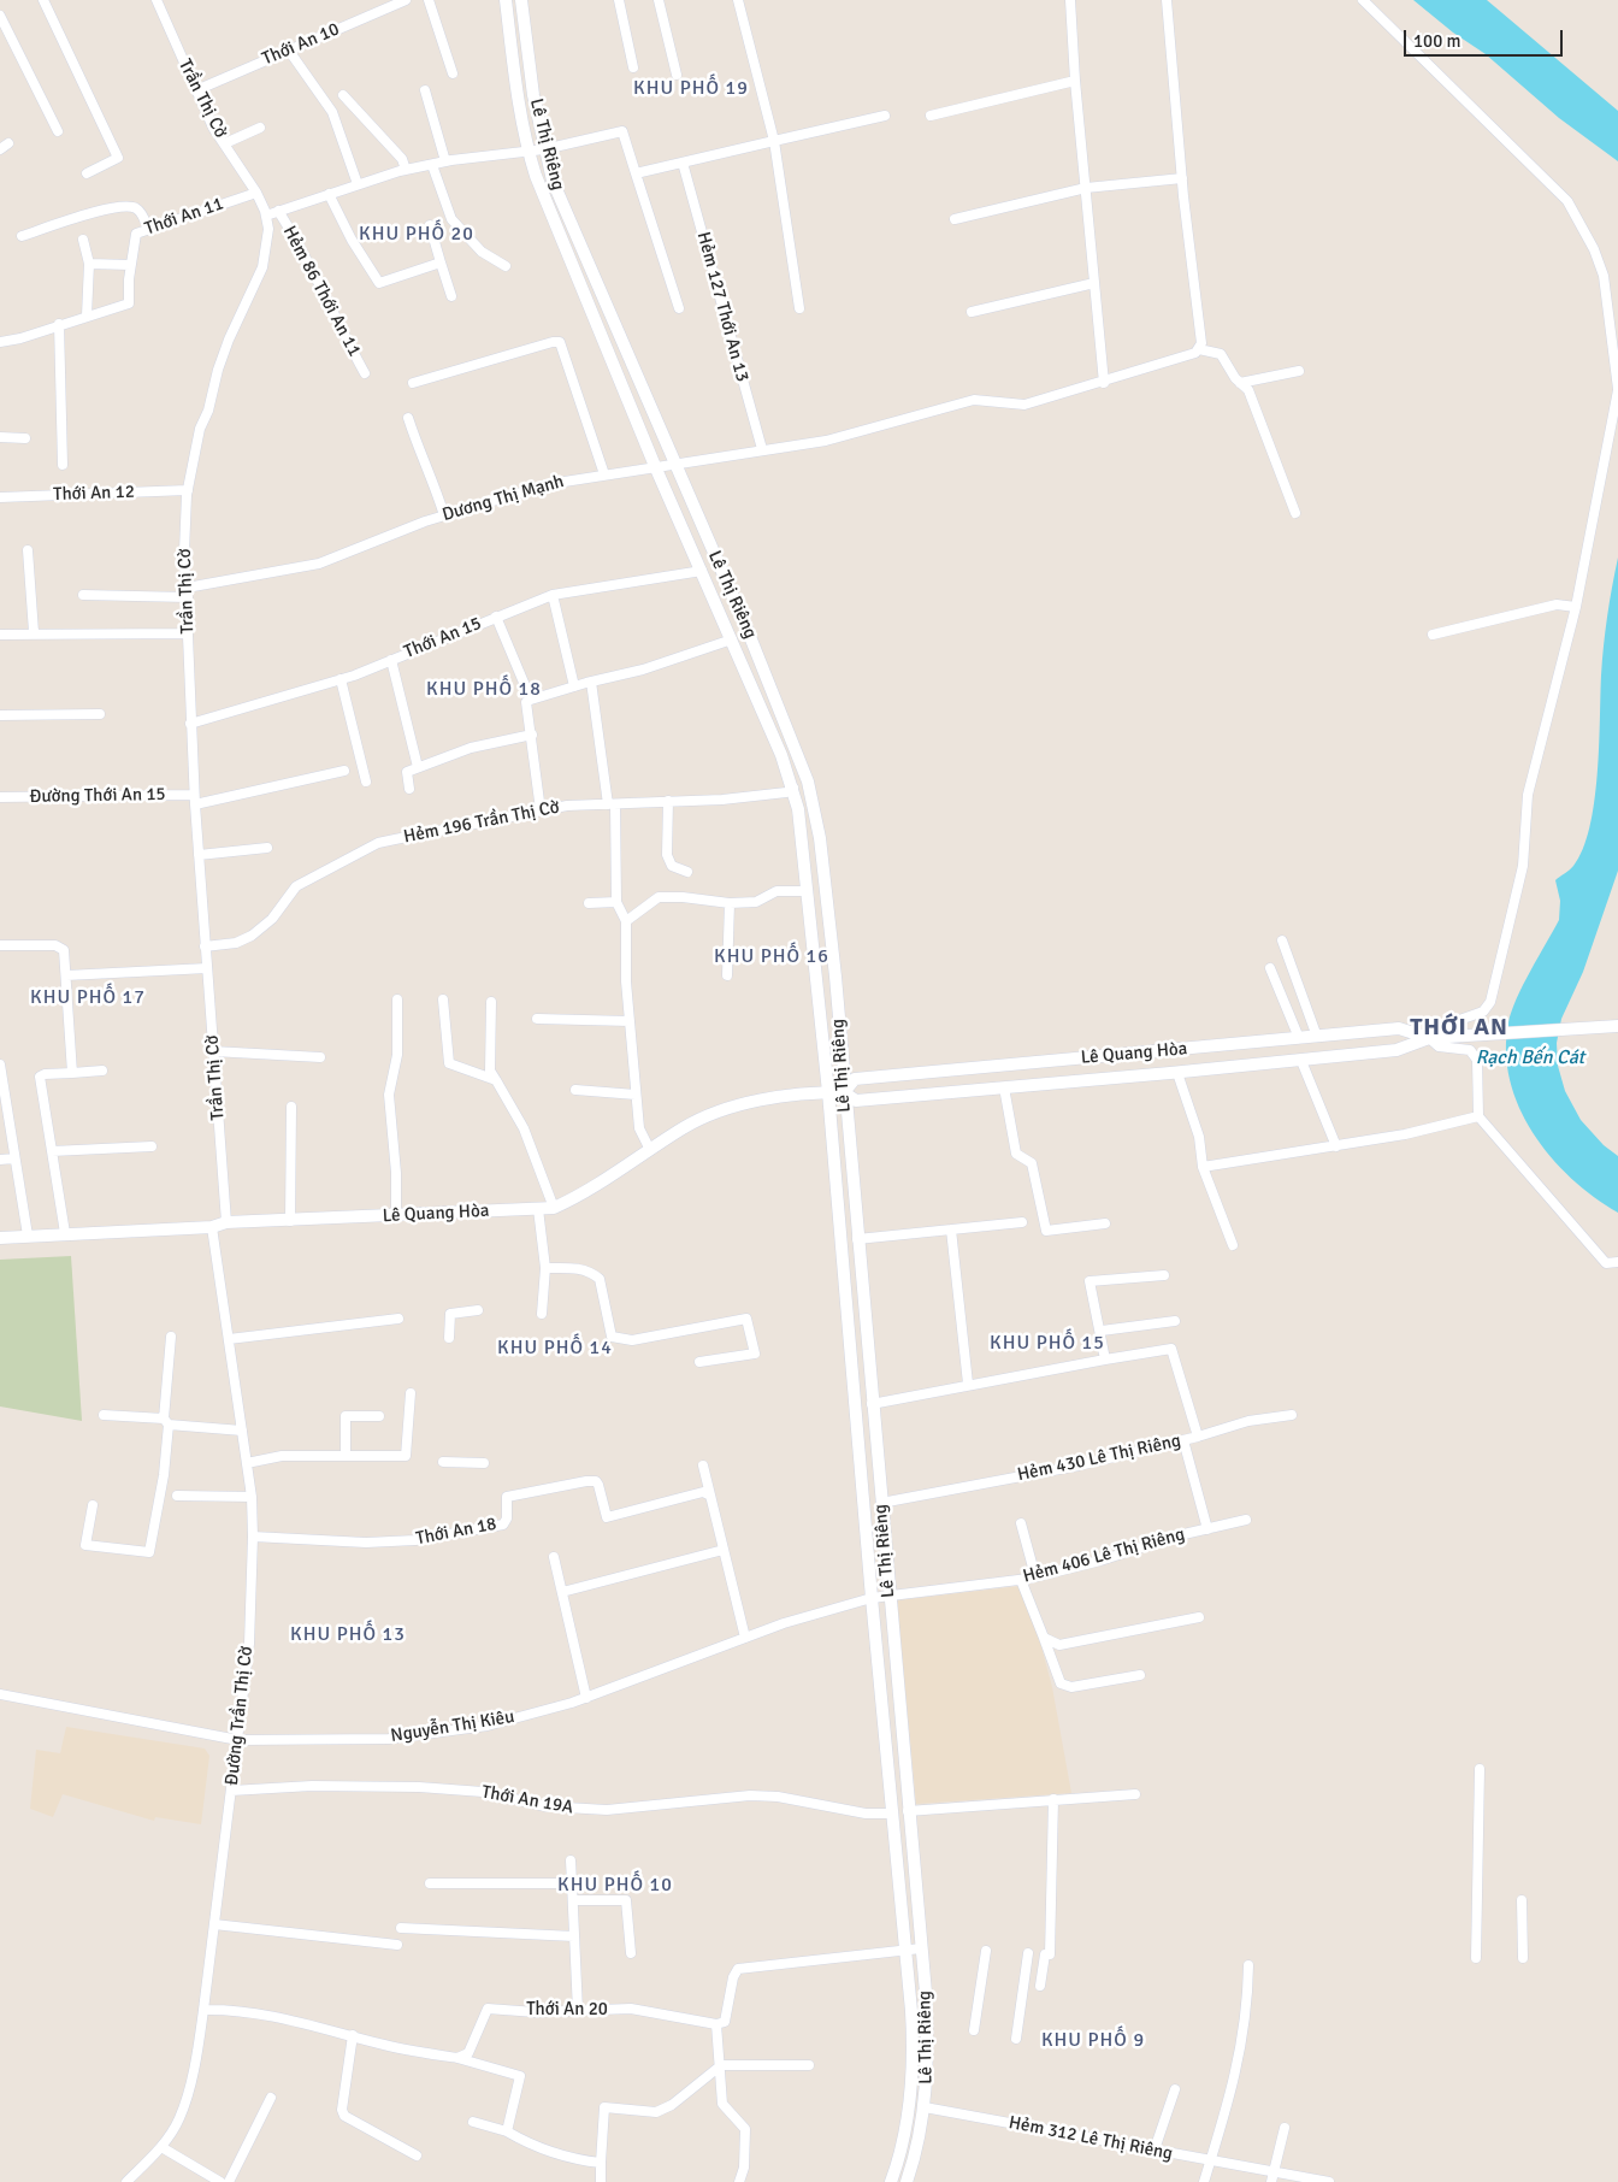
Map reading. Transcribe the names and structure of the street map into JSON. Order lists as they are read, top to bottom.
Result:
{
  "streets": {
    "street": [
      "Thới An 10",
      "Trần Thị Cờ",
      "Lê Thị Riêng",
      "Thới An 11",
      "Hẻm 86 Thới An 11",
      "Hẻm 127 Thới An 13",
      "Thới An 12",
      "Dương Thị Mạnh",
      "Thới An 15",
      "Đường Thới An 15",
      "Hẻm 196 Trần Thị Cờ",
      "Lê Quang Hòa",
      "Hẻm 430 Lê Thị Riêng",
      "Thới An 18",
      "Hẻm 406 Lê Thị Riêng",
      "Đường Trần Thị Cờ",
      "Nguyễn Thị Kiêu",
      "Thới An 19A",
      "Thới An 20",
      "Hẻm 312 Lê Thị Riêng"
    ]
  },
  "crossings": [
    ["Thới An 10", "Trần Thị Cờ"],
    ["Trần Thị Cờ", "Thới An 11"],
    ["Trần Thị Cờ", "Thới An 12"],
    ["Trần Thị Cờ", "Dương Thị Mạnh"],
    ["Trần Thị Cờ", "Thới An 15"],
    ["Trần Thị Cờ", "Đường Thới An 15"],
    ["Trần Thị Cờ", "Hẻm 196 Trần Thị Cờ"],
    ["Trần Thị Cờ", "Lê Quang Hòa"],
    ["Lê Thị Riêng", "Dương Thị Mạnh"],
    ["Lê Thị Riêng", "Thới An 15"],
    ["Lê Thị Riêng", "Hẻm 196 Trần Thị Cờ"],
    ["Lê Thị Riêng", "Lê Quang Hòa"],
    ["Lê Thị Riêng", "Hẻm 430 Lê Thị Riêng"],
    ["Lê Thị Riêng", "Hẻm 406 Lê Thị Riêng"],
    ["Lê Thị Riêng", "Nguyễn Thị Kiêu"],
    ["Lê Thị Riêng", "Thới An 19A"],
    ["Lê Thị Riêng", "Hẻm 312 Lê Thị Riêng"],
    ["Hẻm 127 Thới An 13", "Dương Thị Mạnh"],
    ["Lê Quang Hòa", "Đường Trần Thị Cờ"],
    ["Thới An 18", "Đường Trần Thị Cờ"],
    ["Hẻm 406 Lê Thị Riêng", "Nguyễn Thị Kiêu"],
    ["Đường Trần Thị Cờ", "Nguyễn Thị Kiêu"],
    ["Đường Trần Thị Cờ", "Thới An 19A"]
  ],
  "districts": [
    "KHU PHỐ 19",
    "KHU PHỐ 20",
    "KHU PHỐ 18",
    "KHU PHỐ 16",
    "KHU PHỐ 17",
    "THỚI AN",
    "KHU PHỐ 15",
    "KHU PHỐ 14",
    "KHU PHỐ 13",
    "KHU PHỐ 10",
    "KHU PHỐ 9"
  ],
  "water": ["Rạch Bến Cát"],
  "scale_bar": "100 m"
}
